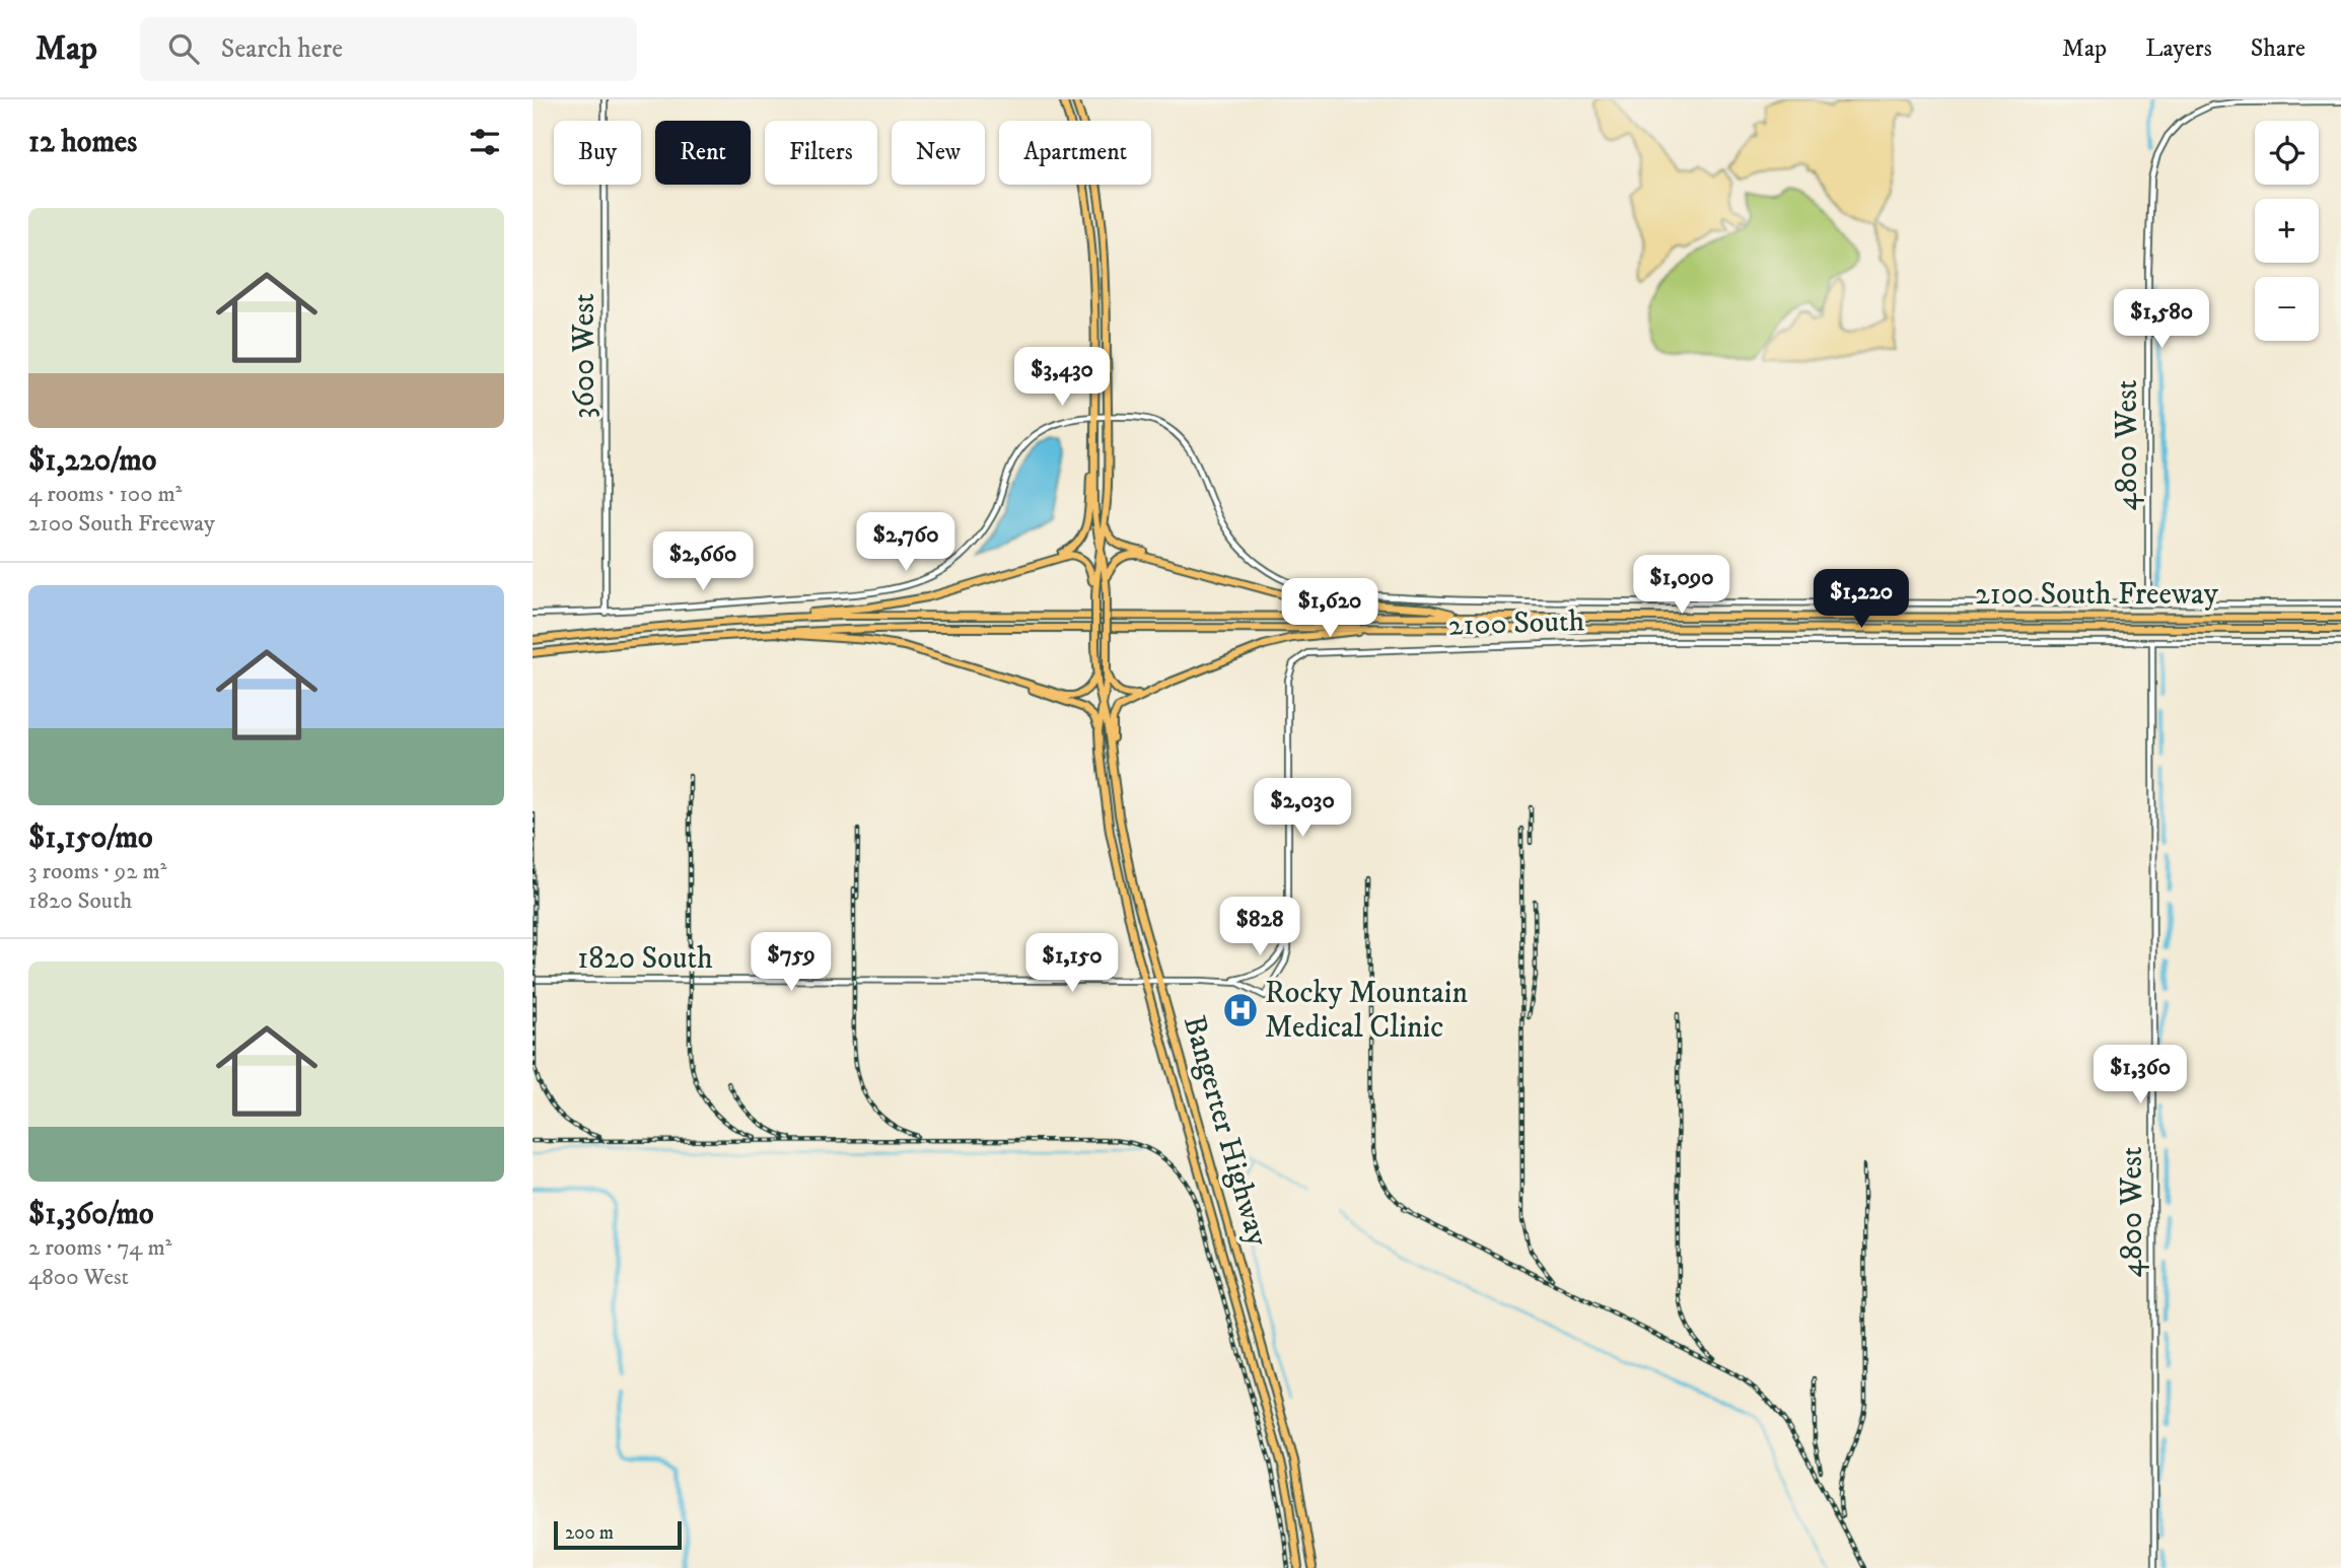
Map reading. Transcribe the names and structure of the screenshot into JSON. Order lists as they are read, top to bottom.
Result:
{
  "streets": {
    "highway": ["2100 South Freeway", "Bangerter Highway"],
    "street": [
      "3600 West",
      "4800 West",
      "2100 South",
      "1820 South"
    ]
  },
  "crossings": [
    ["4800 West", "2100 South"],
    ["2100 South", "1820 South"],
    ["1820 South", "Bangerter Highway"]
  ],
  "places": {
    "hospital": ["Rocky Mountain Medical Clinic"]
  },
  "scale_bar": "200 m",
  "page": {
    "header": "Map",
    "search": "Search here",
    "nav": ["Map", "Layers", "Share"],
    "heading": "12 homes",
    "map_buttons": ["+", "−"],
    "chip": [
      "Buy",
      "Rent",
      "Filters",
      "New",
      "Apartment"
    ],
    "list": [
      {
        "name": "$1,220/mo",
        "note": "4 rooms · 100 m² · 2100 South Freeway"
      },
      {
        "name": "$1,150/mo",
        "note": "3 rooms · 92 m² · 1820 South"
      },
      {
        "name": "$1,360/mo",
        "note": "2 rooms · 74 m² · 4800 West"
      }
    ],
    "price": [
      "$1,580",
      "$3,430",
      "$2,760",
      "$2,660",
      "$1,090",
      "$1,220",
      "$1,620",
      "$2,030",
      "$828",
      "$759",
      "$1,150",
      "$1,360"
    ],
    "scale": "200 m"
  }
}
